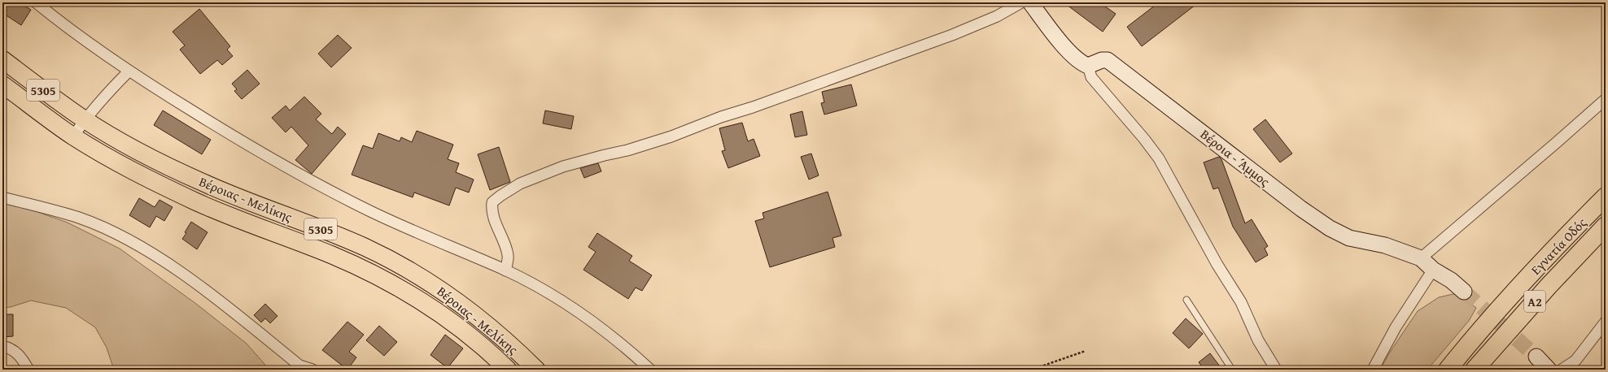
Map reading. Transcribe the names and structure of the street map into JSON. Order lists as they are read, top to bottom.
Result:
{
  "streets": {
    "highway": ["Εγνατία Οδός", "Α2"],
    "main road": ["5305", "Βέροιας - Μελίκης"],
    "street": ["Βέροια - Άμμος"]
  }
}
